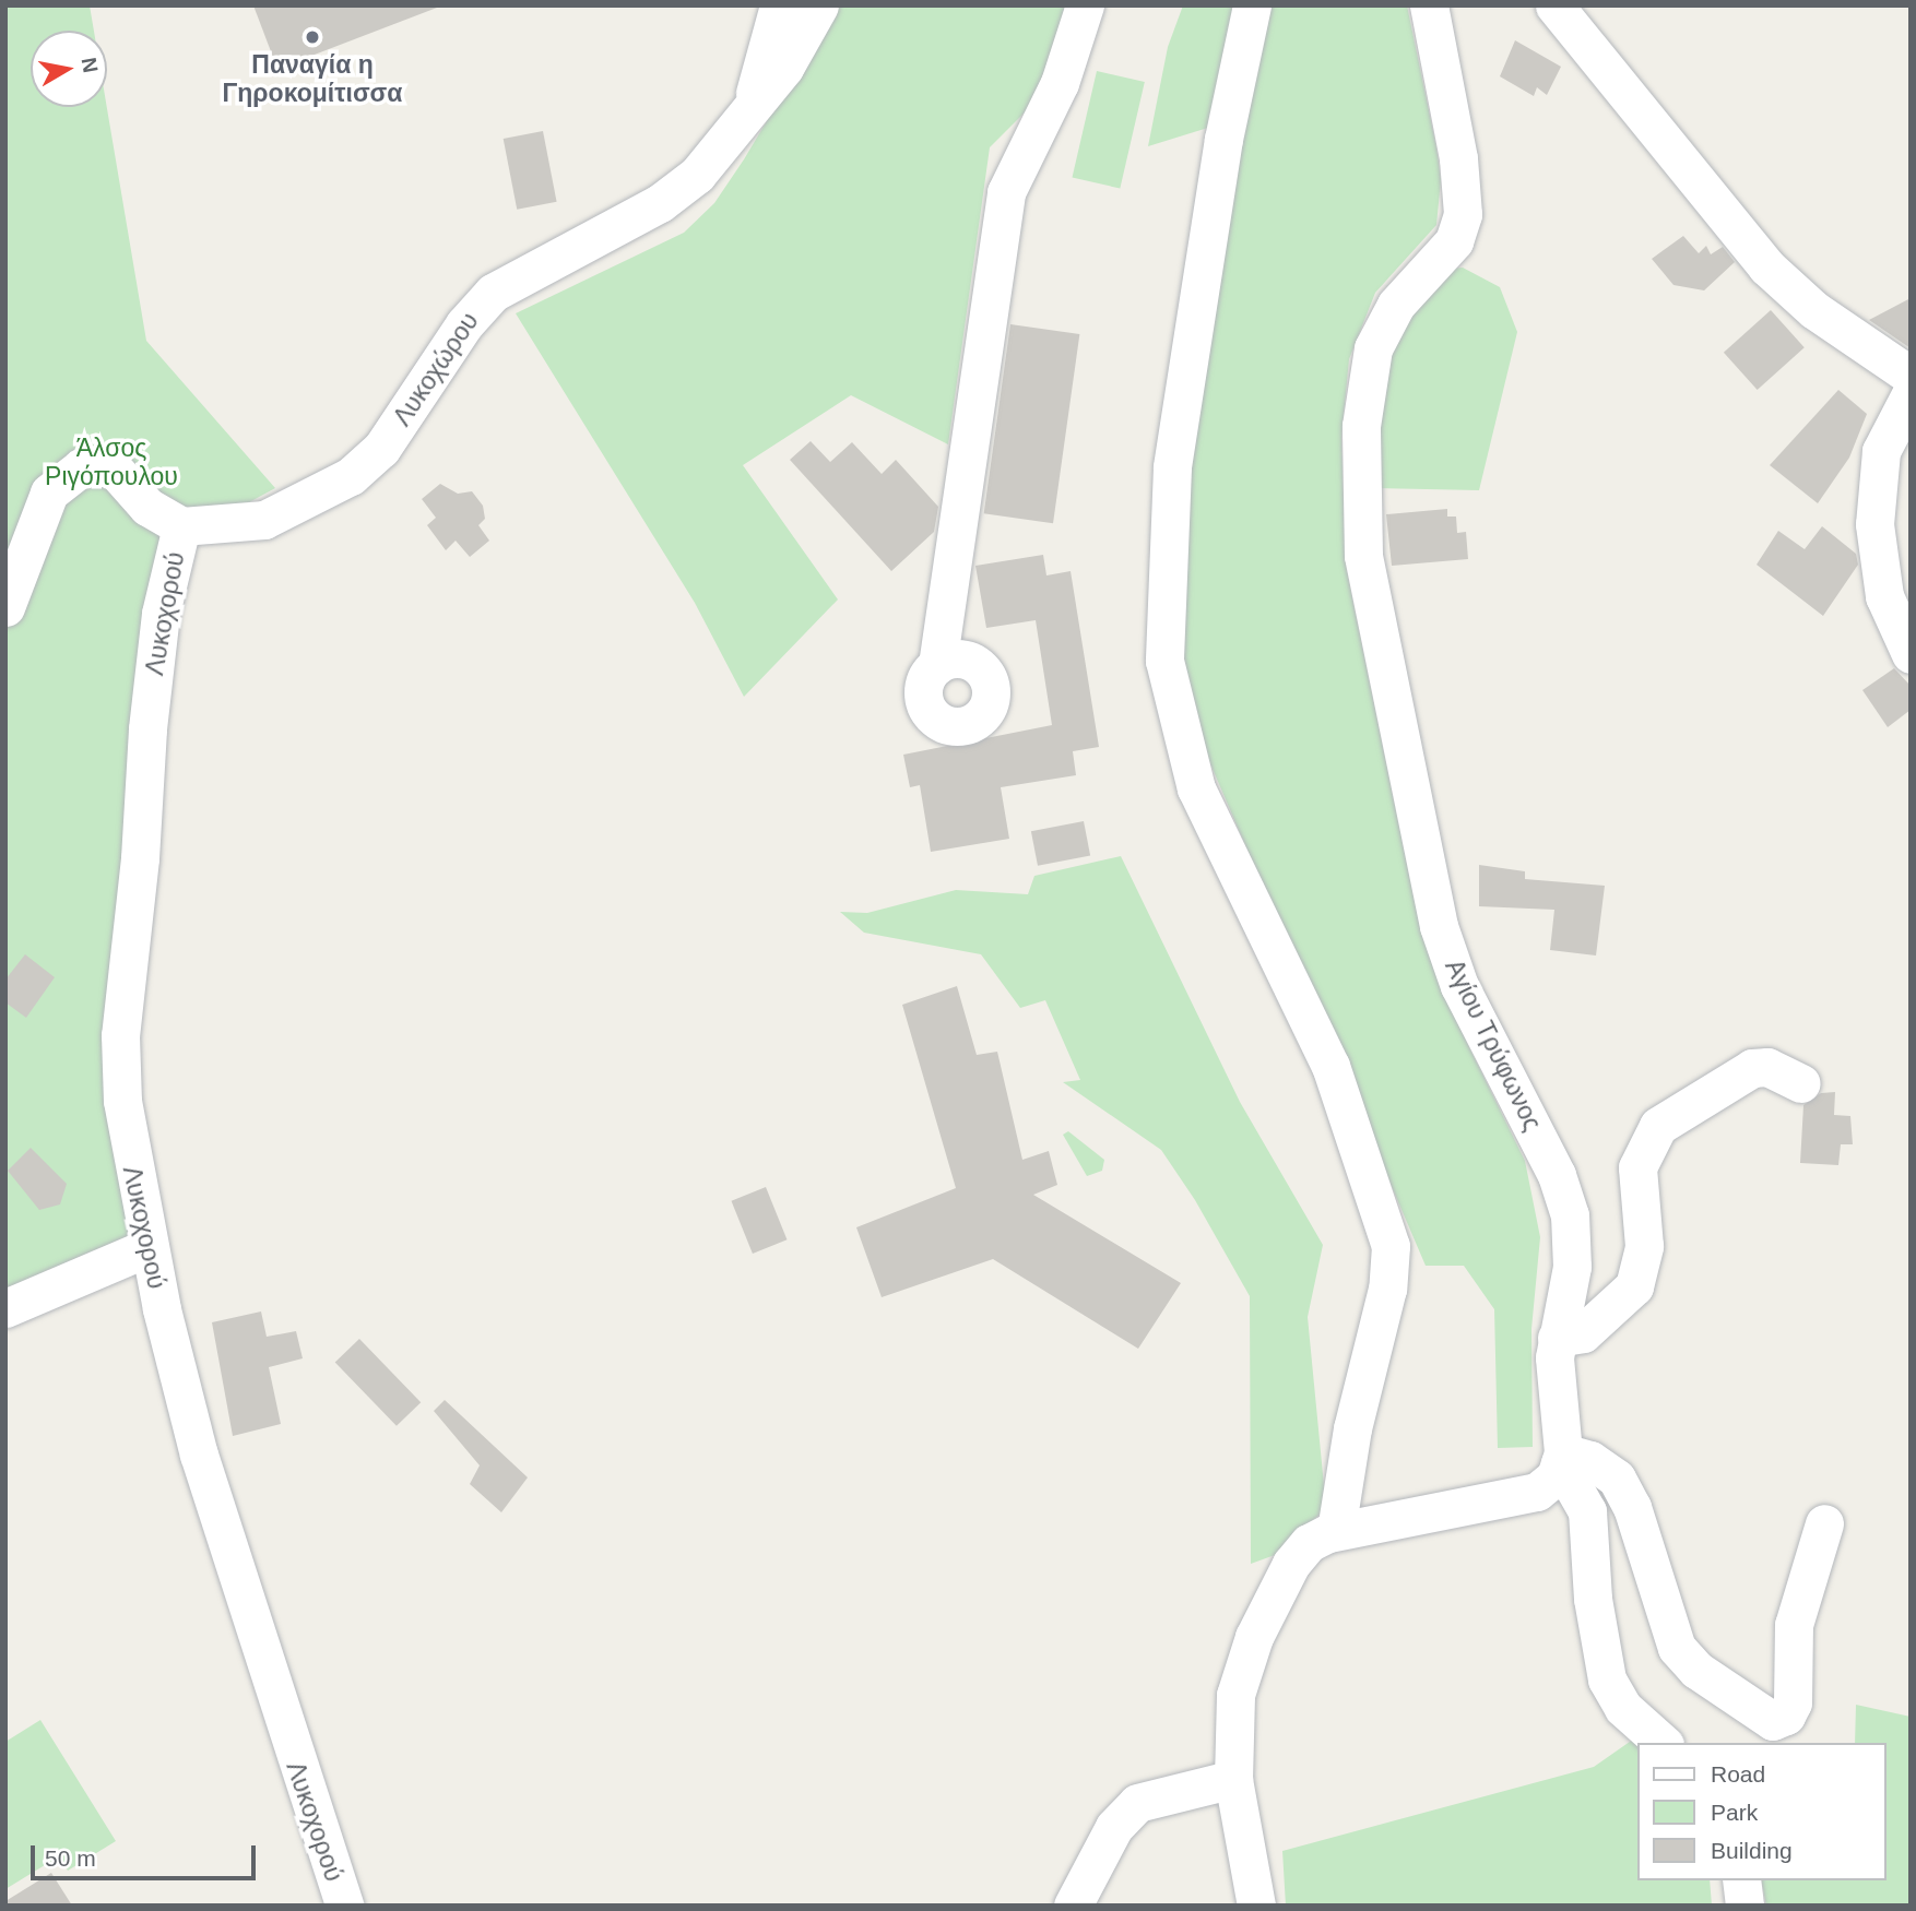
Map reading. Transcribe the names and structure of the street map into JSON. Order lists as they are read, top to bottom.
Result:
{
  "streets": {
    "street": ["Λυκοχώρου", "Λυκοχορού", "Αγίου Τρύφωνος"]
  },
  "crossings": [
    ["Λυκοχώρου", "Λυκοχορού"]
  ],
  "parks": ["Άλσος Ριγόπουλου"],
  "places": ["Παναγία η Γηροκομίτισσα"],
  "legend": ["Road", "Park", "Building"],
  "scale_bar": "50 m",
  "north": "right"
}
